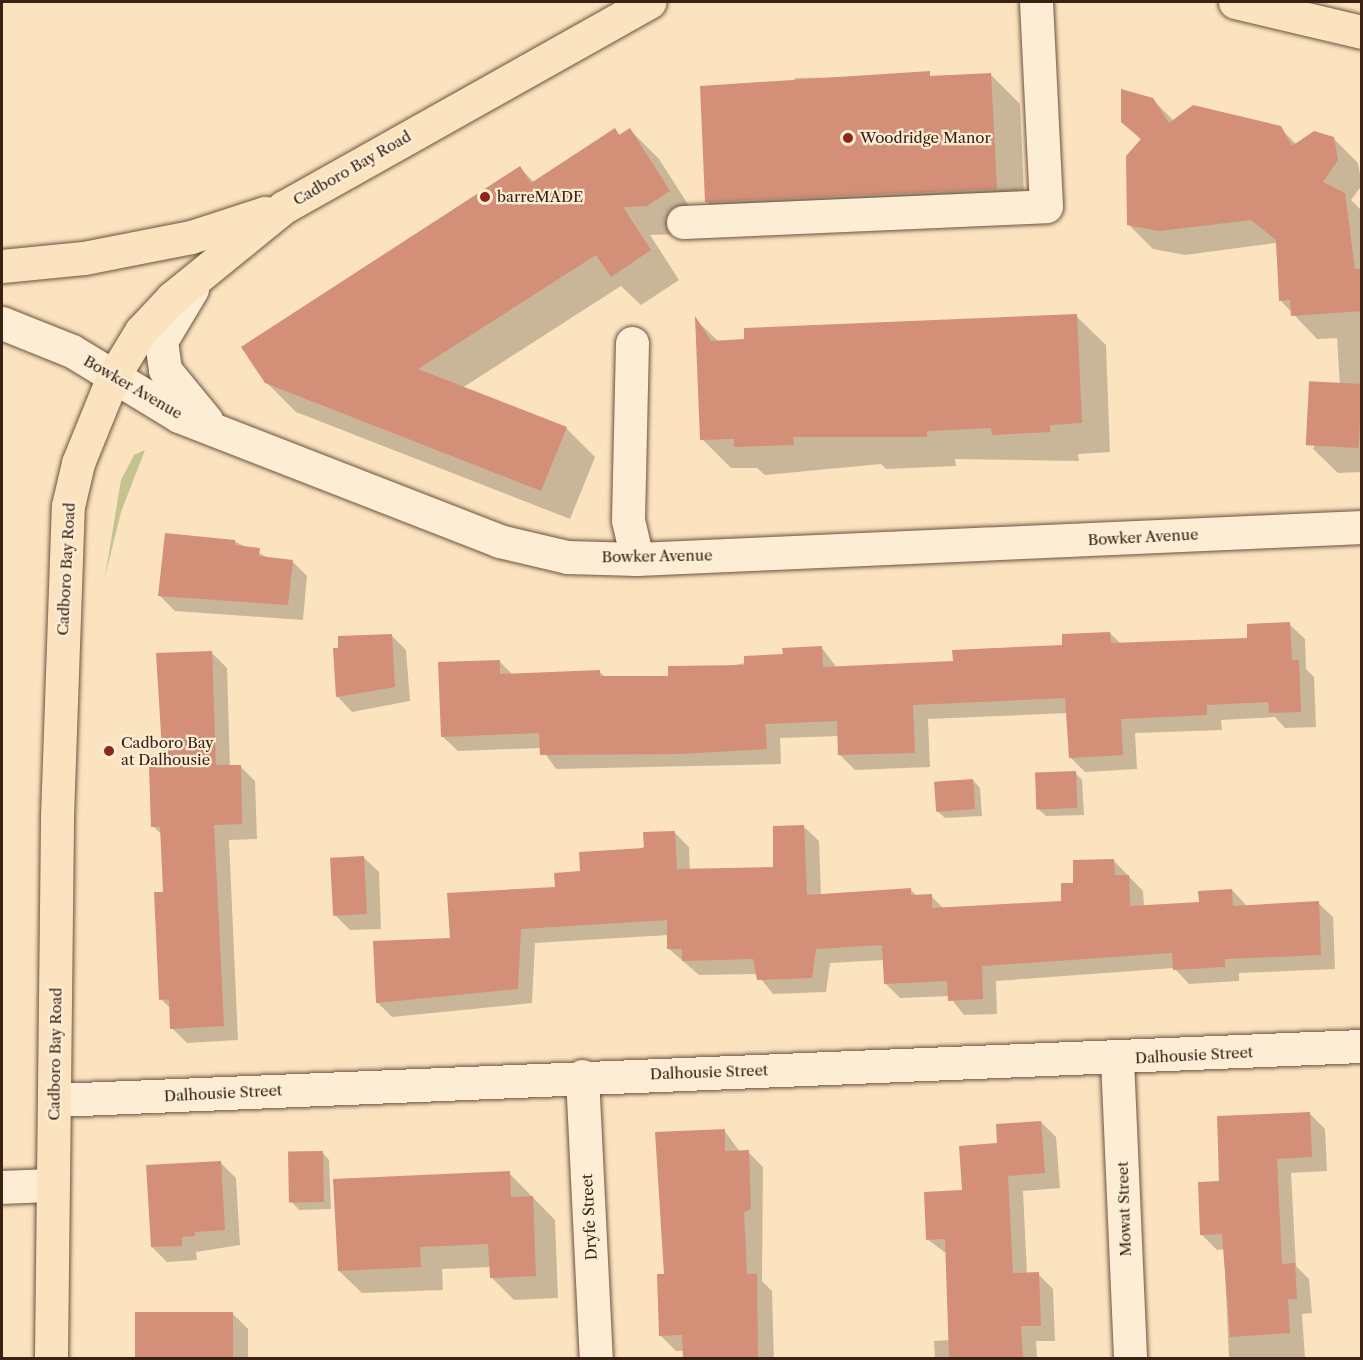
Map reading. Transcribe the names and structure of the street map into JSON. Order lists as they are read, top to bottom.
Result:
{
  "streets": {
    "main road": ["Cadboro Bay Road"],
    "street": [
      "Bowker Avenue",
      "Dalhousie Street",
      "Mowat Street",
      "Dryfe Street"
    ]
  },
  "crossings": [
    ["Cadboro Bay Road", "Bowker Avenue"],
    ["Cadboro Bay Road", "Dalhousie Street"],
    ["Dalhousie Street", "Mowat Street"],
    ["Dalhousie Street", "Dryfe Street"]
  ],
  "places": ["Woodridge Manor", "barreMADE", "Cadboro Bay at Dalhousie"]
}
